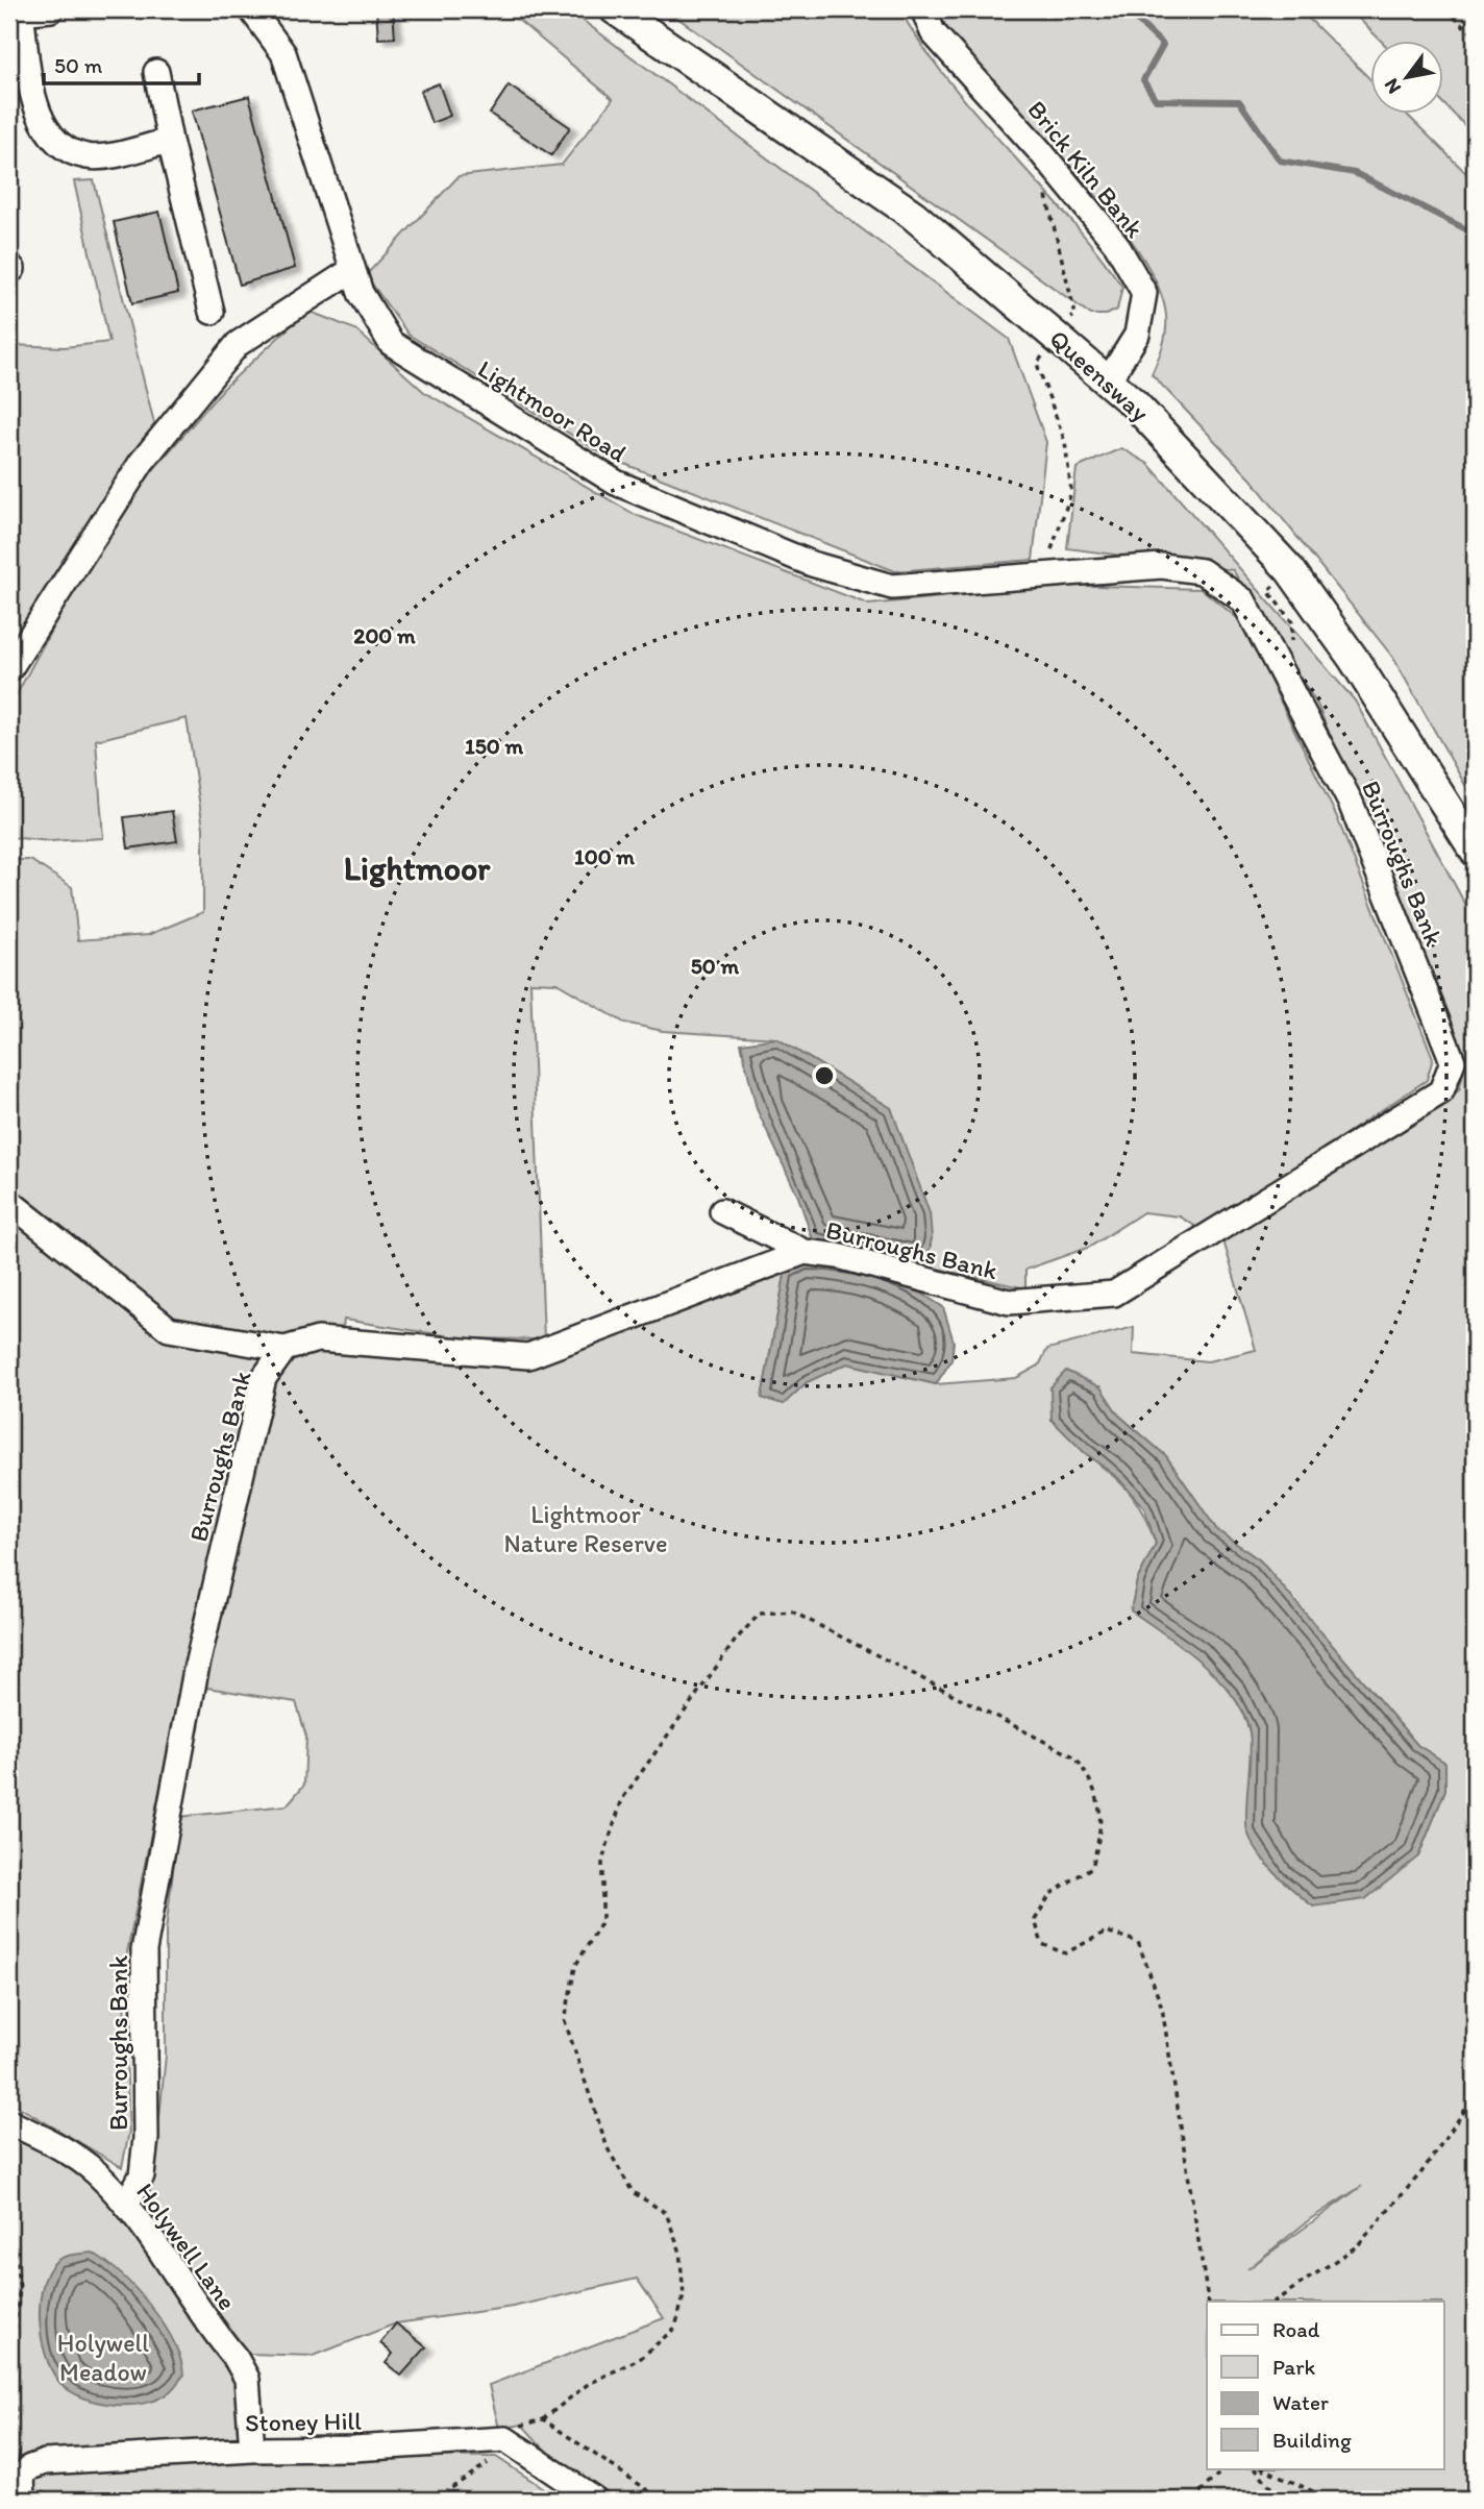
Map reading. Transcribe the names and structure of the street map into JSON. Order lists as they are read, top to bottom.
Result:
{
  "streets": {
    "main road": ["Queensway"],
    "street": [
      "Brick Kiln Bank",
      "Lightmoor Road",
      "Burroughs Bank",
      "Holywell Lane",
      "Stoney Hill"
    ]
  },
  "crossings": [
    ["Brick Kiln Bank", "Queensway"],
    ["Lightmoor Road", "Burroughs Bank"],
    ["Burroughs Bank", "Holywell Lane"],
    ["Holywell Lane", "Stoney Hill"]
  ],
  "districts": ["Lightmoor"],
  "parks": ["Lightmoor Nature Reserve", "Holywell Meadow"],
  "legend": [
    "Road",
    "Park",
    "Water",
    "Building"
  ],
  "scale_bar": "50 m",
  "north": "bottom left",
  "rings": [
    "200 m",
    "150 m",
    "100 m",
    "50 m"
  ]
}
